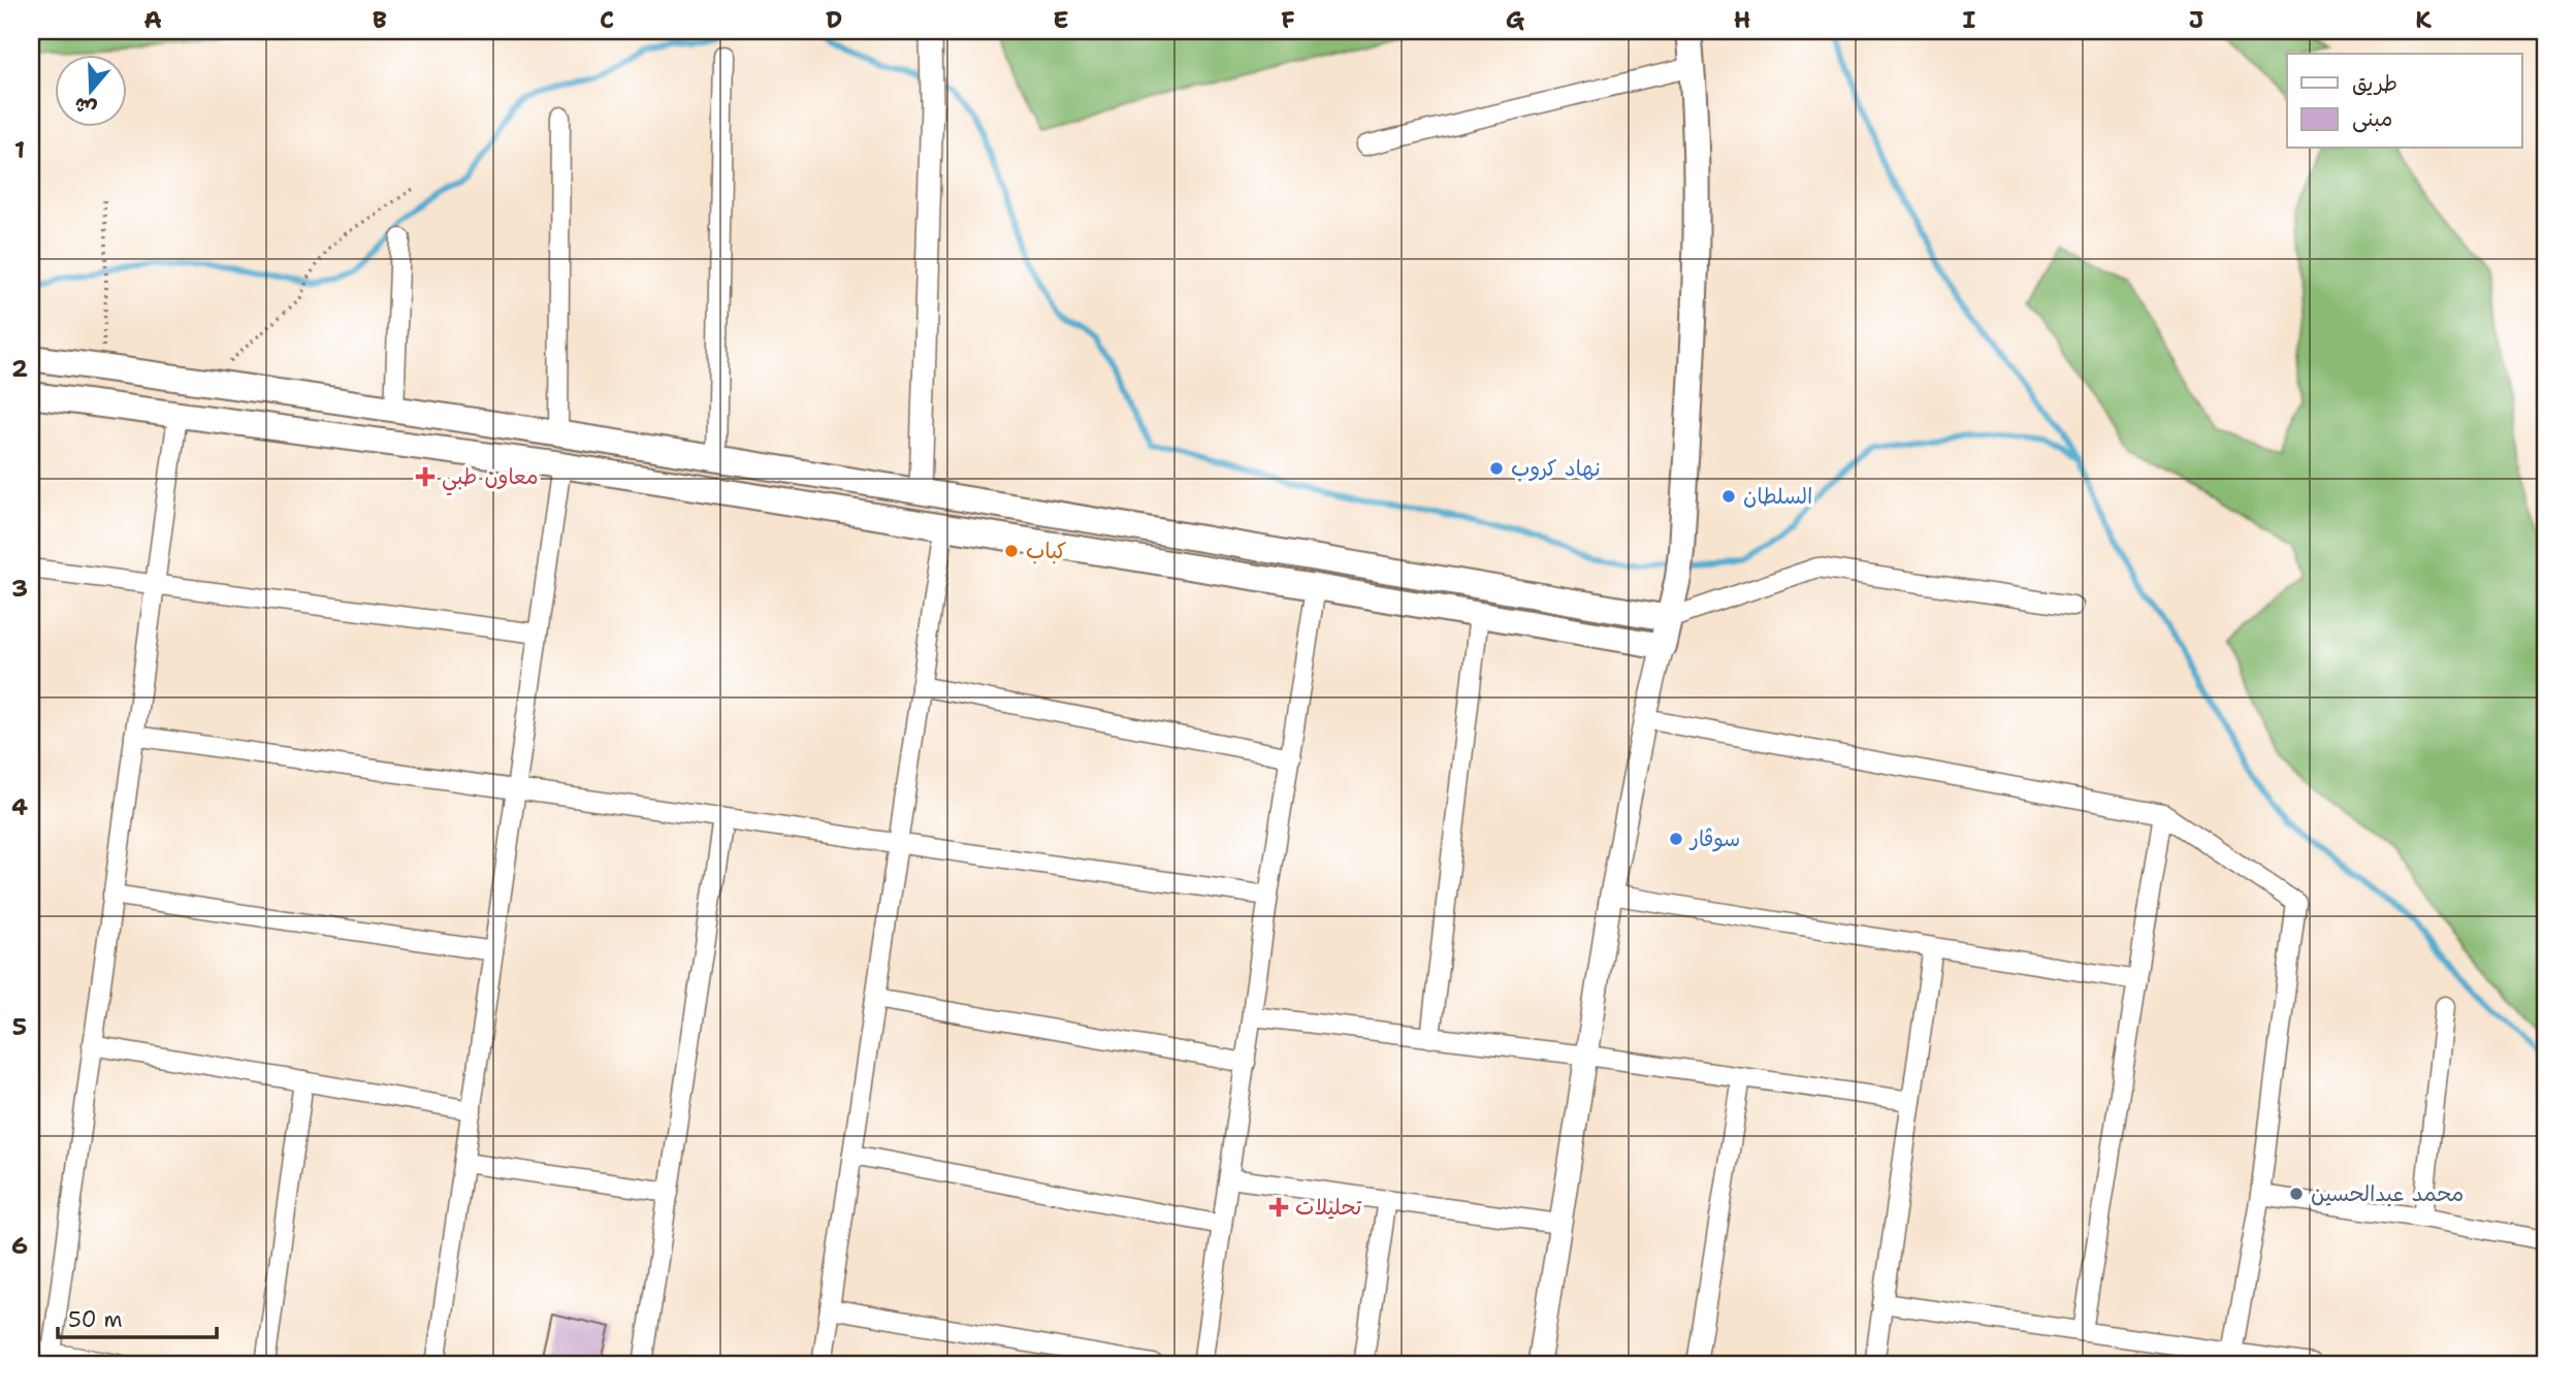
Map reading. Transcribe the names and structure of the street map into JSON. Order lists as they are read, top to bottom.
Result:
{
  "places": {
    "other": [
      "نهاد كروب",
      "السلطان",
      "كباب",
      "سوڤار",
      "محمد عبدالحسين"
    ],
    "health": ["معاون طبي", "تحلیلات"]
  },
  "legend": ["طريق", "مبنى"],
  "scale_bar": "50 m",
  "north": "bottom",
  "grid": {
    "columns": [
      "A",
      "B",
      "C",
      "D",
      "E",
      "F",
      "G",
      "H",
      "I",
      "J",
      "K"
    ],
    "rows": [
      "1",
      "2",
      "3",
      "4",
      "5",
      "6"
    ]
  }
}
